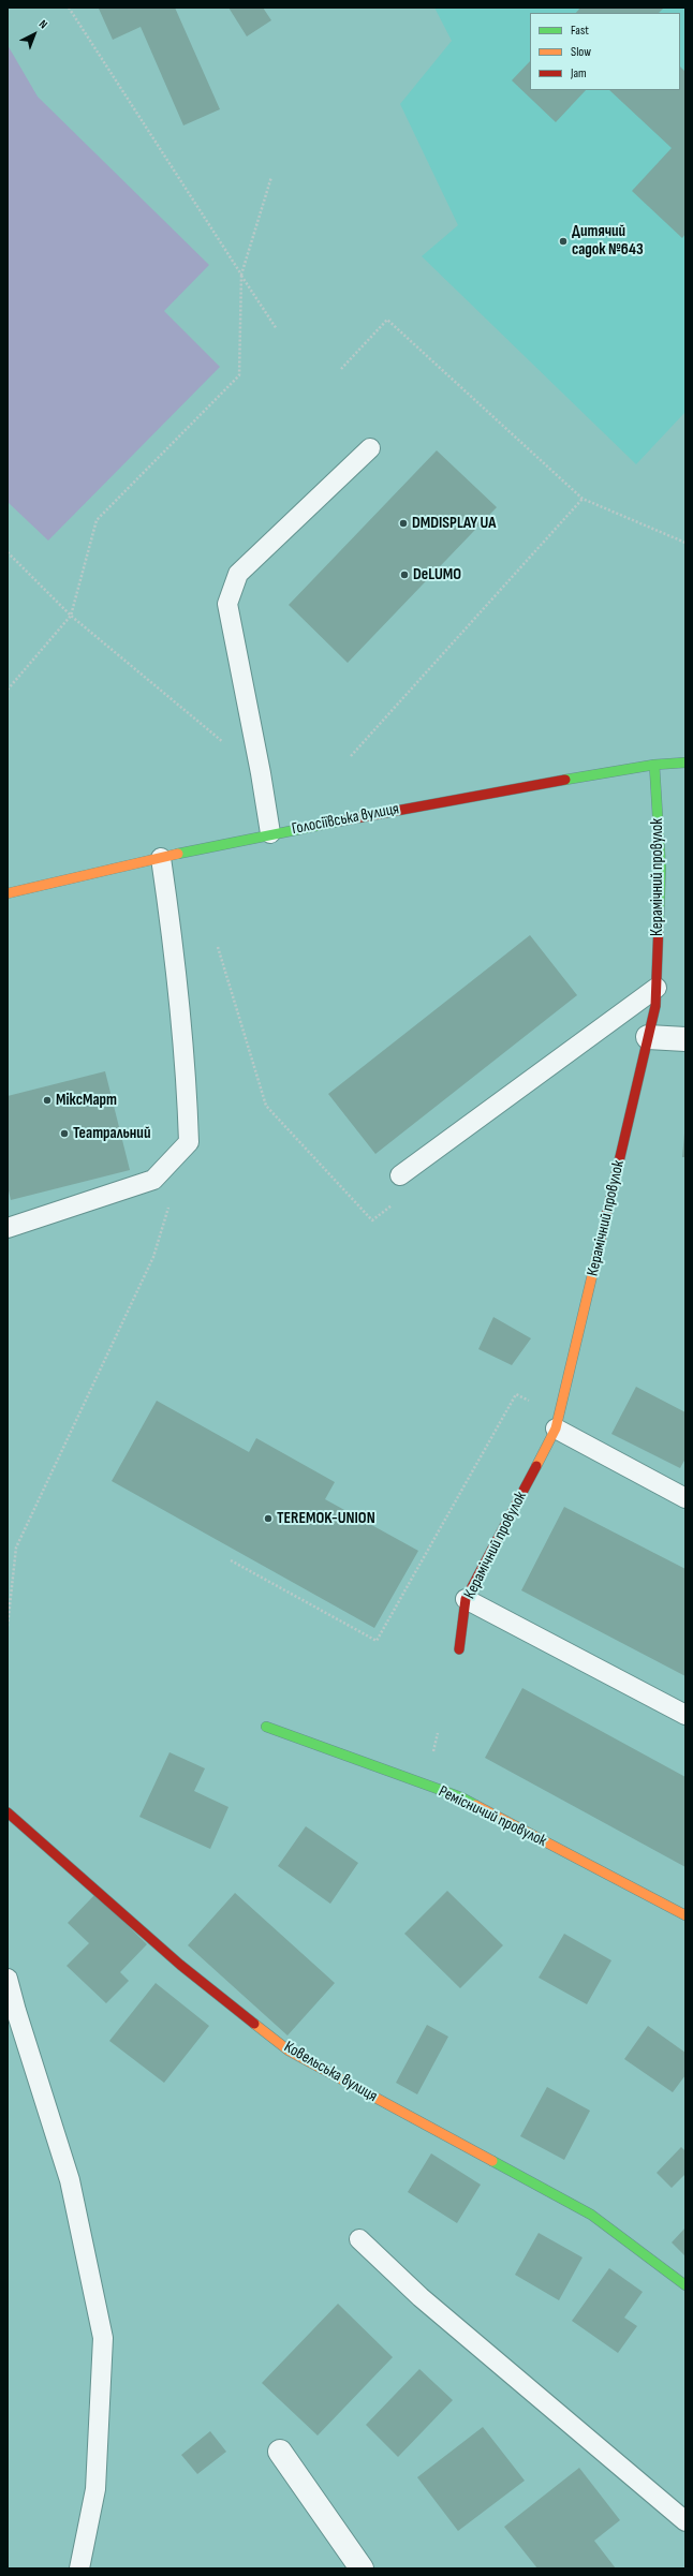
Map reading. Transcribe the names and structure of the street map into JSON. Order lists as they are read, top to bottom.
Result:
{
  "streets": {
    "street": [
      "Голосіївська вулиця",
      "Керамічний провулок",
      "Ремісничий провулок",
      "Ковельська вулиця"
    ]
  },
  "crossings": [
    ["Голосіївська вулиця", "Керамічний провулок"]
  ],
  "places": [
    "Дитячий садок №643",
    "DMDISPLAY UA",
    "DeLUMO",
    "МіксМарт",
    "Театральний",
    "TEREMOK-UNION"
  ],
  "legend": ["Fast", "Slow", "Jam"],
  "north": "top right"
}
